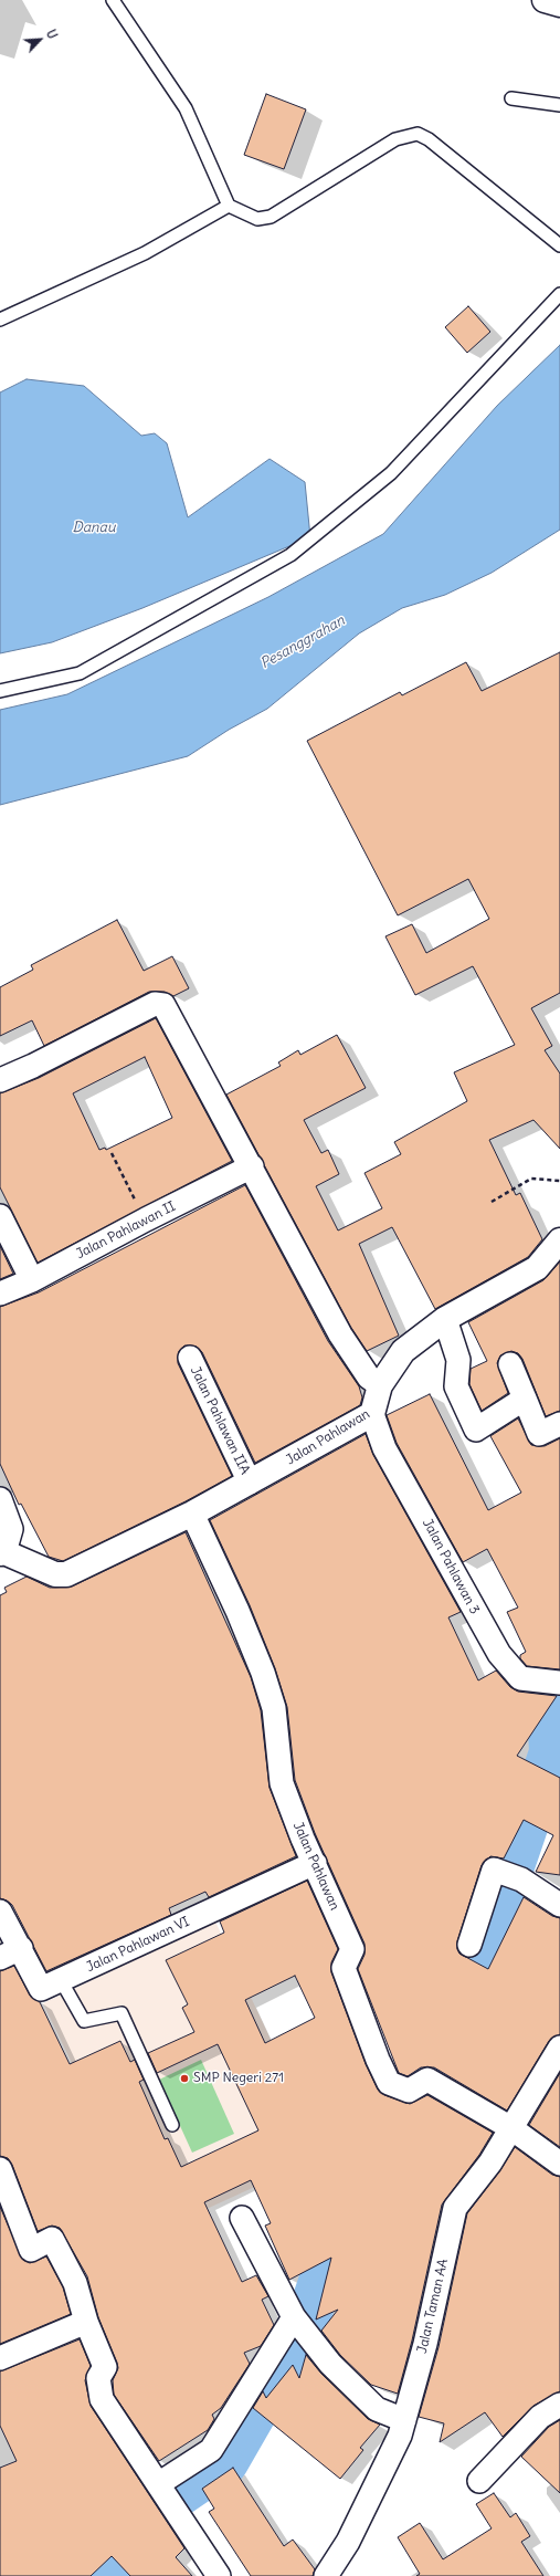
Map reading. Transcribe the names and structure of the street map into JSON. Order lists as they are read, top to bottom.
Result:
{
  "streets": {
    "street": [
      "Jalan Pahlawan II",
      "Jalan Pahlawan IIA",
      "Jalan Pahlawan",
      "Jalan Pahlawan 3",
      "Jalan Pahlawan VI",
      "Jalan Taman AA"
    ]
  },
  "crossings": [
    ["Jalan Pahlawan IIA", "Jalan Pahlawan"],
    ["Jalan Pahlawan", "Jalan Pahlawan 3"],
    ["Jalan Pahlawan", "Jalan Pahlawan VI"],
    ["Jalan Pahlawan", "Jalan Taman AA"]
  ],
  "water": ["Danau", "Pesanggrahan"],
  "places": ["SMP Negeri 271"],
  "north": "top right"
}
